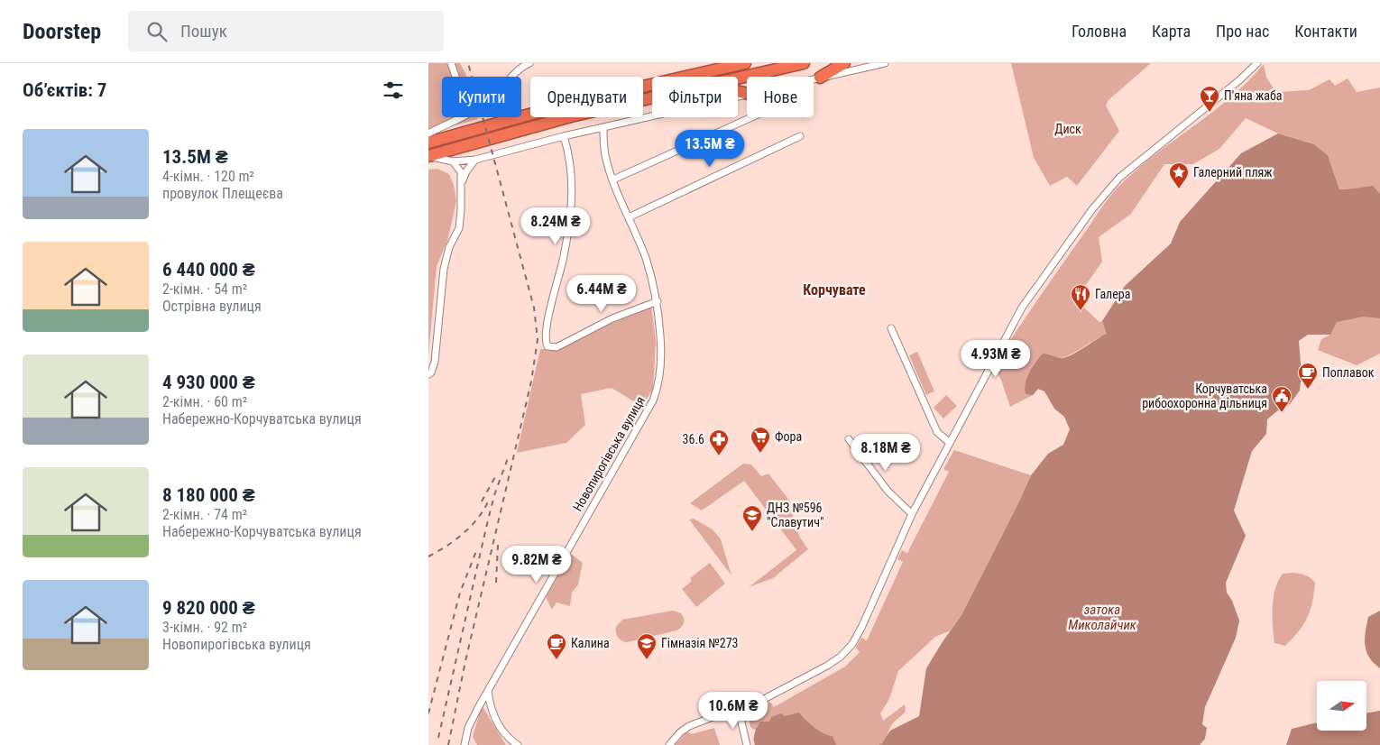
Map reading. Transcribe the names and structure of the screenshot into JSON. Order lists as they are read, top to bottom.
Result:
{
  "streets": {
    "street": ["Новопирогівська вулиця"]
  },
  "districts": ["Корчувате"],
  "water": ["затока Миколайчик"],
  "parks": ["Диск"],
  "places": {
    "bar": ["П'яна жаба"],
    "place": ["Галерний пляж"],
    "restaurant": ["Галера"],
    "cafe": ["Поплавок", "Калина"],
    "public building": ["Корчуватська рибоохоронна дільниця"],
    "supermarket": ["Фора"],
    "pharmacy": ["36.6"],
    "school or university": ["ДНЗ №596 \"Славутич\"", "Гімназія №273"]
  },
  "north": "right",
  "page": {
    "header": "Doorstep",
    "search": "Пошук",
    "nav": [
      "Головна",
      "Карта",
      "Про нас",
      "Контакти"
    ],
    "heading": "Об’єктів: 7",
    "chip": [
      "Купити",
      "Орендувати",
      "Фільтри",
      "Нове"
    ],
    "list": [
      {
        "name": "13.5M ₴",
        "note": "4-кімн. · 120 m² · провулок Плещеєва"
      },
      {
        "name": "6 440 000 ₴",
        "note": "2-кімн. · 54 m² · Острівна вулиця"
      },
      {
        "name": "4 930 000 ₴",
        "note": "2-кімн. · 60 m² · Набережно-Корчуватська вулиця"
      },
      {
        "name": "8 180 000 ₴",
        "note": "2-кімн. · 74 m² · Набережно-Корчуватська вулиця"
      },
      {
        "name": "9 820 000 ₴",
        "note": "3-кімн. · 92 m² · Новопирогівська вулиця"
      }
    ],
    "price": [
      "13.5M ₴",
      "8.24M ₴",
      "6.44M ₴",
      "4.93M ₴",
      "8.18M ₴",
      "9.82M ₴",
      "10.6M ₴"
    ]
  }
}
